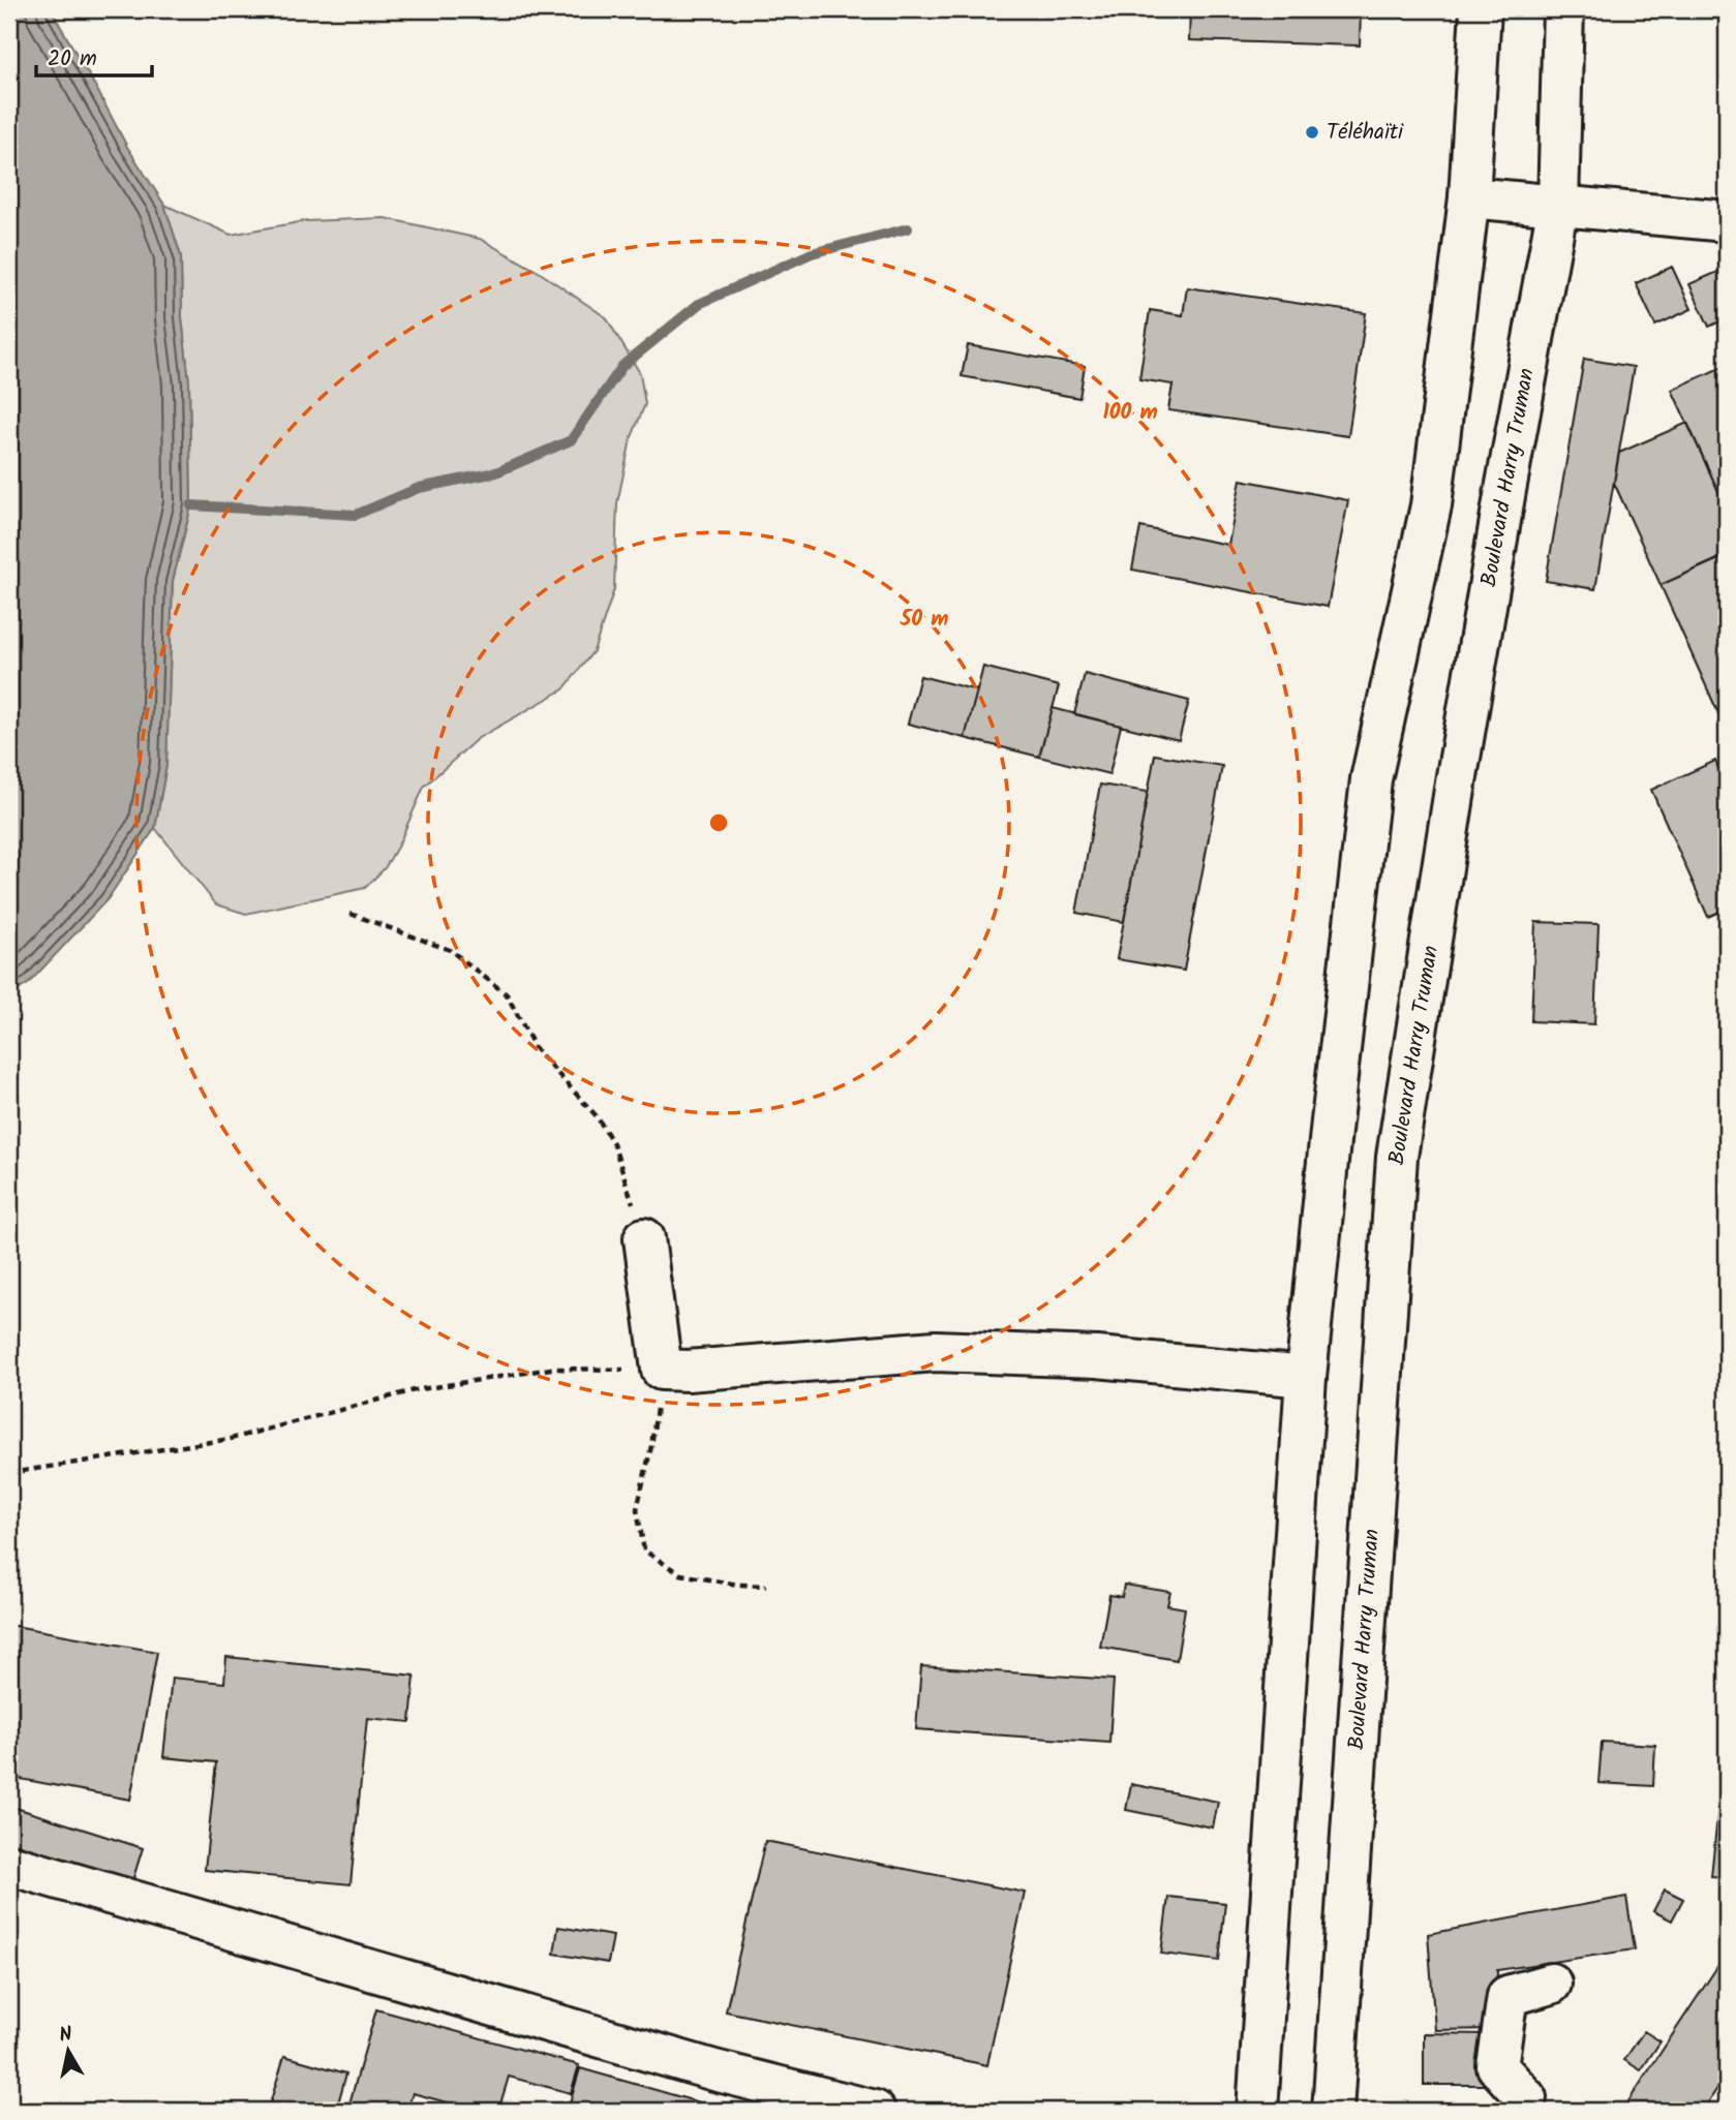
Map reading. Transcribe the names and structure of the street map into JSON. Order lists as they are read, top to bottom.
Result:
{
  "streets": {
    "main road": ["Boulevard Harry Truman"]
  },
  "places": ["Téléhaïti"],
  "scale_bar": "20 m",
  "north": "top",
  "rings": ["100 m", "50 m"]
}
